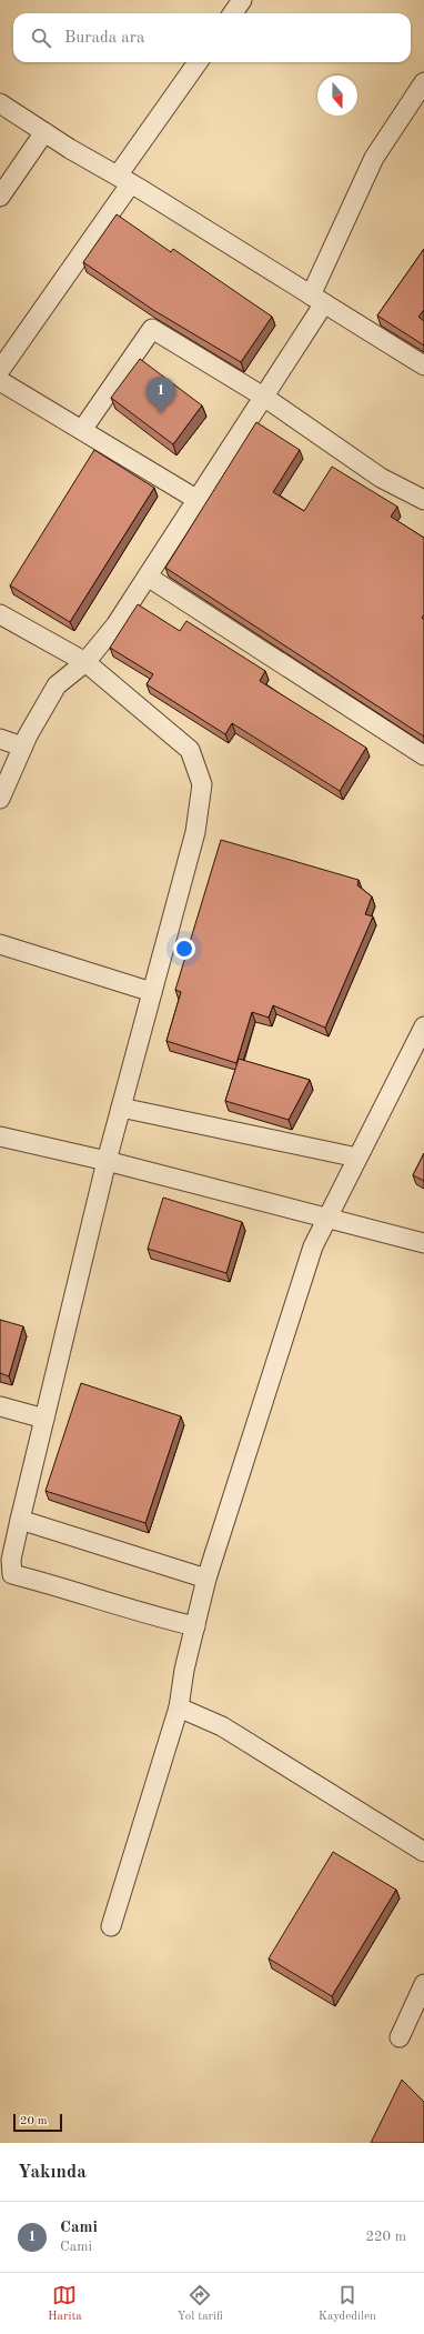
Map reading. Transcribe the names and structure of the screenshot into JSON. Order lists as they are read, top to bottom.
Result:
{
  "scale_bar": "20 m",
  "north": "bottom",
  "page": {
    "search": "Burada ara",
    "pins": "1",
    "scale": "20 m",
    "heading": "Yakında",
    "list": [
      {
        "mark": "1",
        "name": "Cami",
        "note": "Cami",
        "value": "220 m"
      }
    ],
    "nav": ["Harita", "Yol tarifi", "Kaydedilen"]
  }
}
